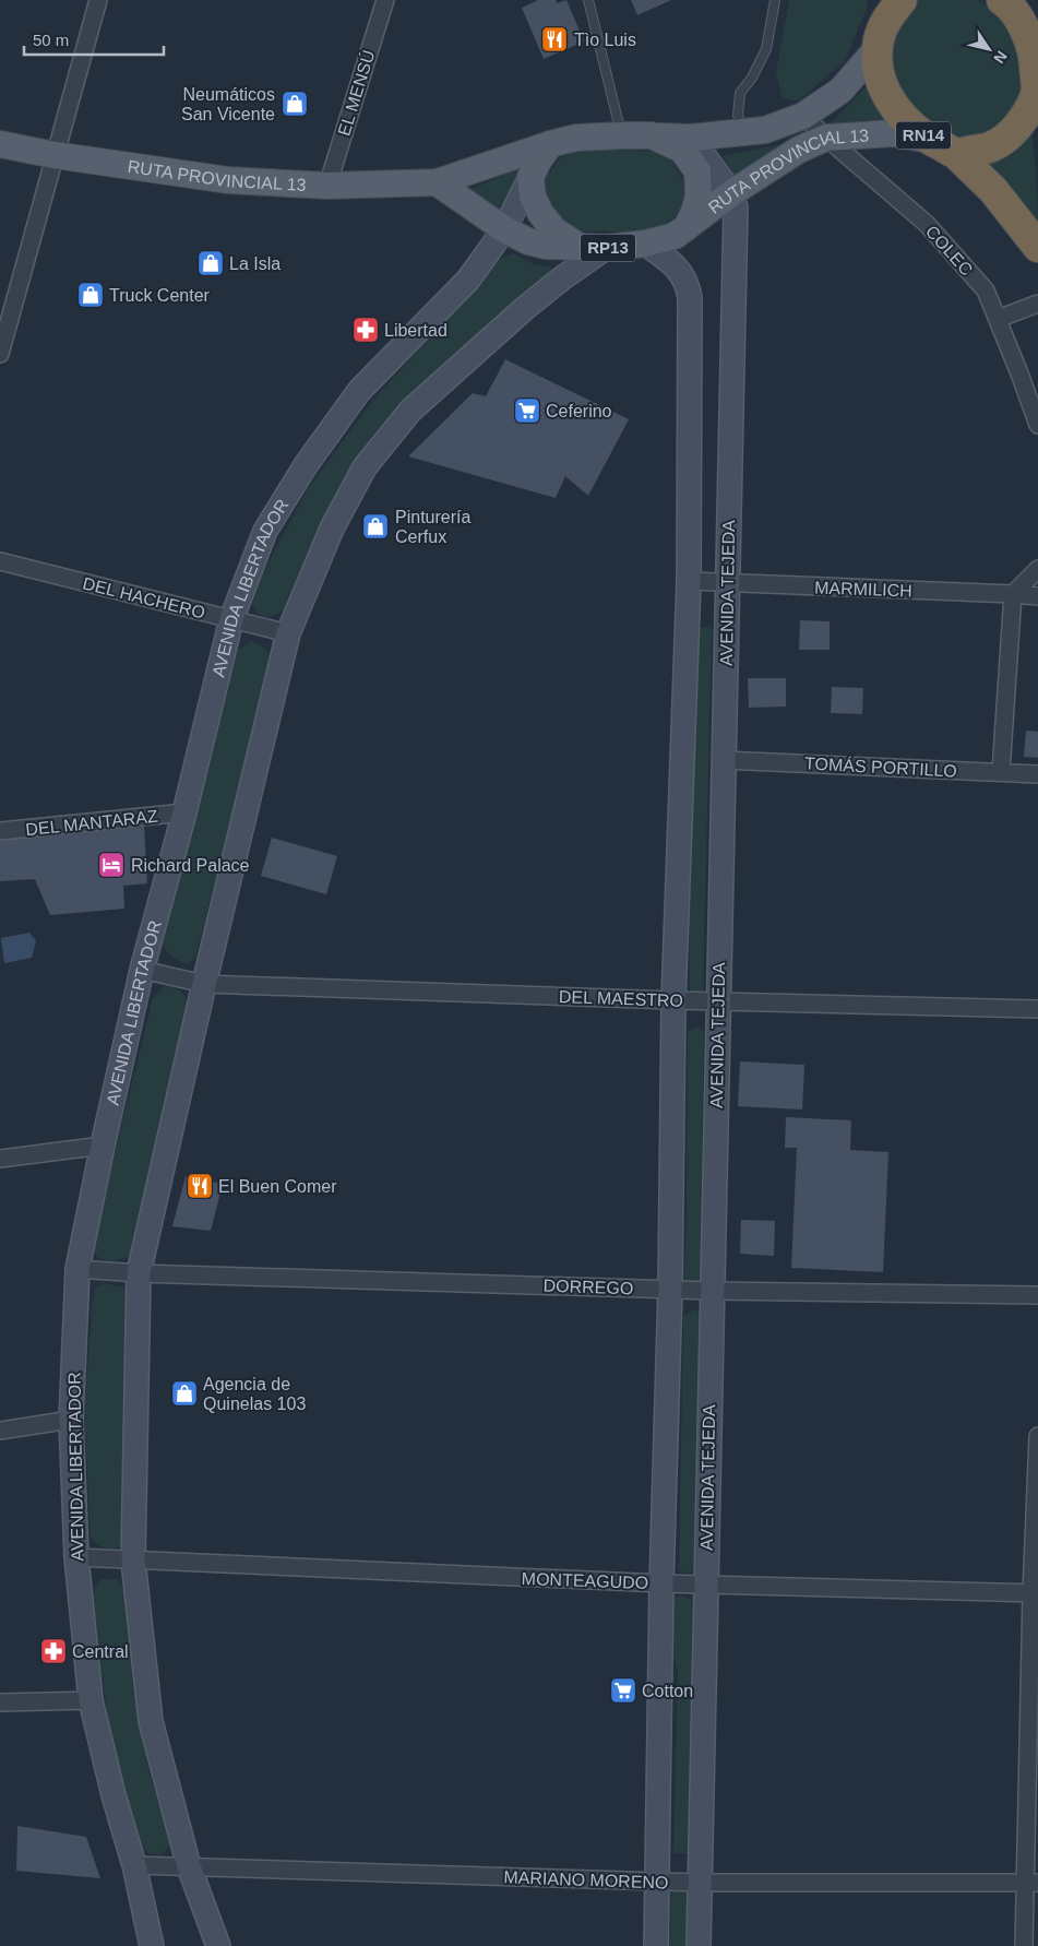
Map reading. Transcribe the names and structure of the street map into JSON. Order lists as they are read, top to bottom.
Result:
{
  "streets": {
    "highway": ["RN14"],
    "main road": [
      "RUTA PROVINCIAL 13",
      "RP13",
      "AVENIDA LIBERTADOR",
      "AVENIDA TEJEDA"
    ],
    "street": [
      "EL MENSÚ",
      "COLEC",
      "MARMILICH",
      "DEL HACHERO",
      "TOMÁS PORTILLO",
      "DEL MANTARAZ",
      "DEL MAESTRO",
      "DORREGO",
      "MONTEAGUDO",
      "MARIANO MORENO"
    ]
  },
  "crossings": [
    ["EL MENSÚ", "RUTA PROVINCIAL 13"],
    ["RN14", "RUTA PROVINCIAL 13"],
    ["RUTA PROVINCIAL 13", "RP13"],
    ["RUTA PROVINCIAL 13", "COLEC"],
    ["RUTA PROVINCIAL 13", "AVENIDA LIBERTADOR"],
    ["RUTA PROVINCIAL 13", "AVENIDA TEJEDA"],
    ["RP13", "AVENIDA LIBERTADOR"],
    ["AVENIDA LIBERTADOR", "DEL HACHERO"],
    ["AVENIDA LIBERTADOR", "DEL MANTARAZ"],
    ["AVENIDA LIBERTADOR", "DEL MAESTRO"],
    ["AVENIDA LIBERTADOR", "DORREGO"],
    ["AVENIDA LIBERTADOR", "MONTEAGUDO"],
    ["AVENIDA LIBERTADOR", "MARIANO MORENO"],
    ["MARMILICH", "AVENIDA TEJEDA"],
    ["AVENIDA TEJEDA", "TOMÁS PORTILLO"],
    ["AVENIDA TEJEDA", "DEL MAESTRO"],
    ["AVENIDA TEJEDA", "DORREGO"],
    ["AVENIDA TEJEDA", "MONTEAGUDO"],
    ["AVENIDA TEJEDA", "MARIANO MORENO"]
  ],
  "places": {
    "restaurant": ["Tìo Luis", "El Buen Comer"],
    "shop": [
      "Neumáticos San Vicente",
      "La Isla",
      "Truck Center",
      "Pinturería Cerfux",
      "Agencia de Quinelas 103"
    ],
    "pharmacy": ["Libertad", "Central"],
    "supermarket": ["Ceferino", "Cotton"],
    "hotel": ["Richard Palace"]
  },
  "scale_bar": "50 m",
  "north": "bottom right"
}
